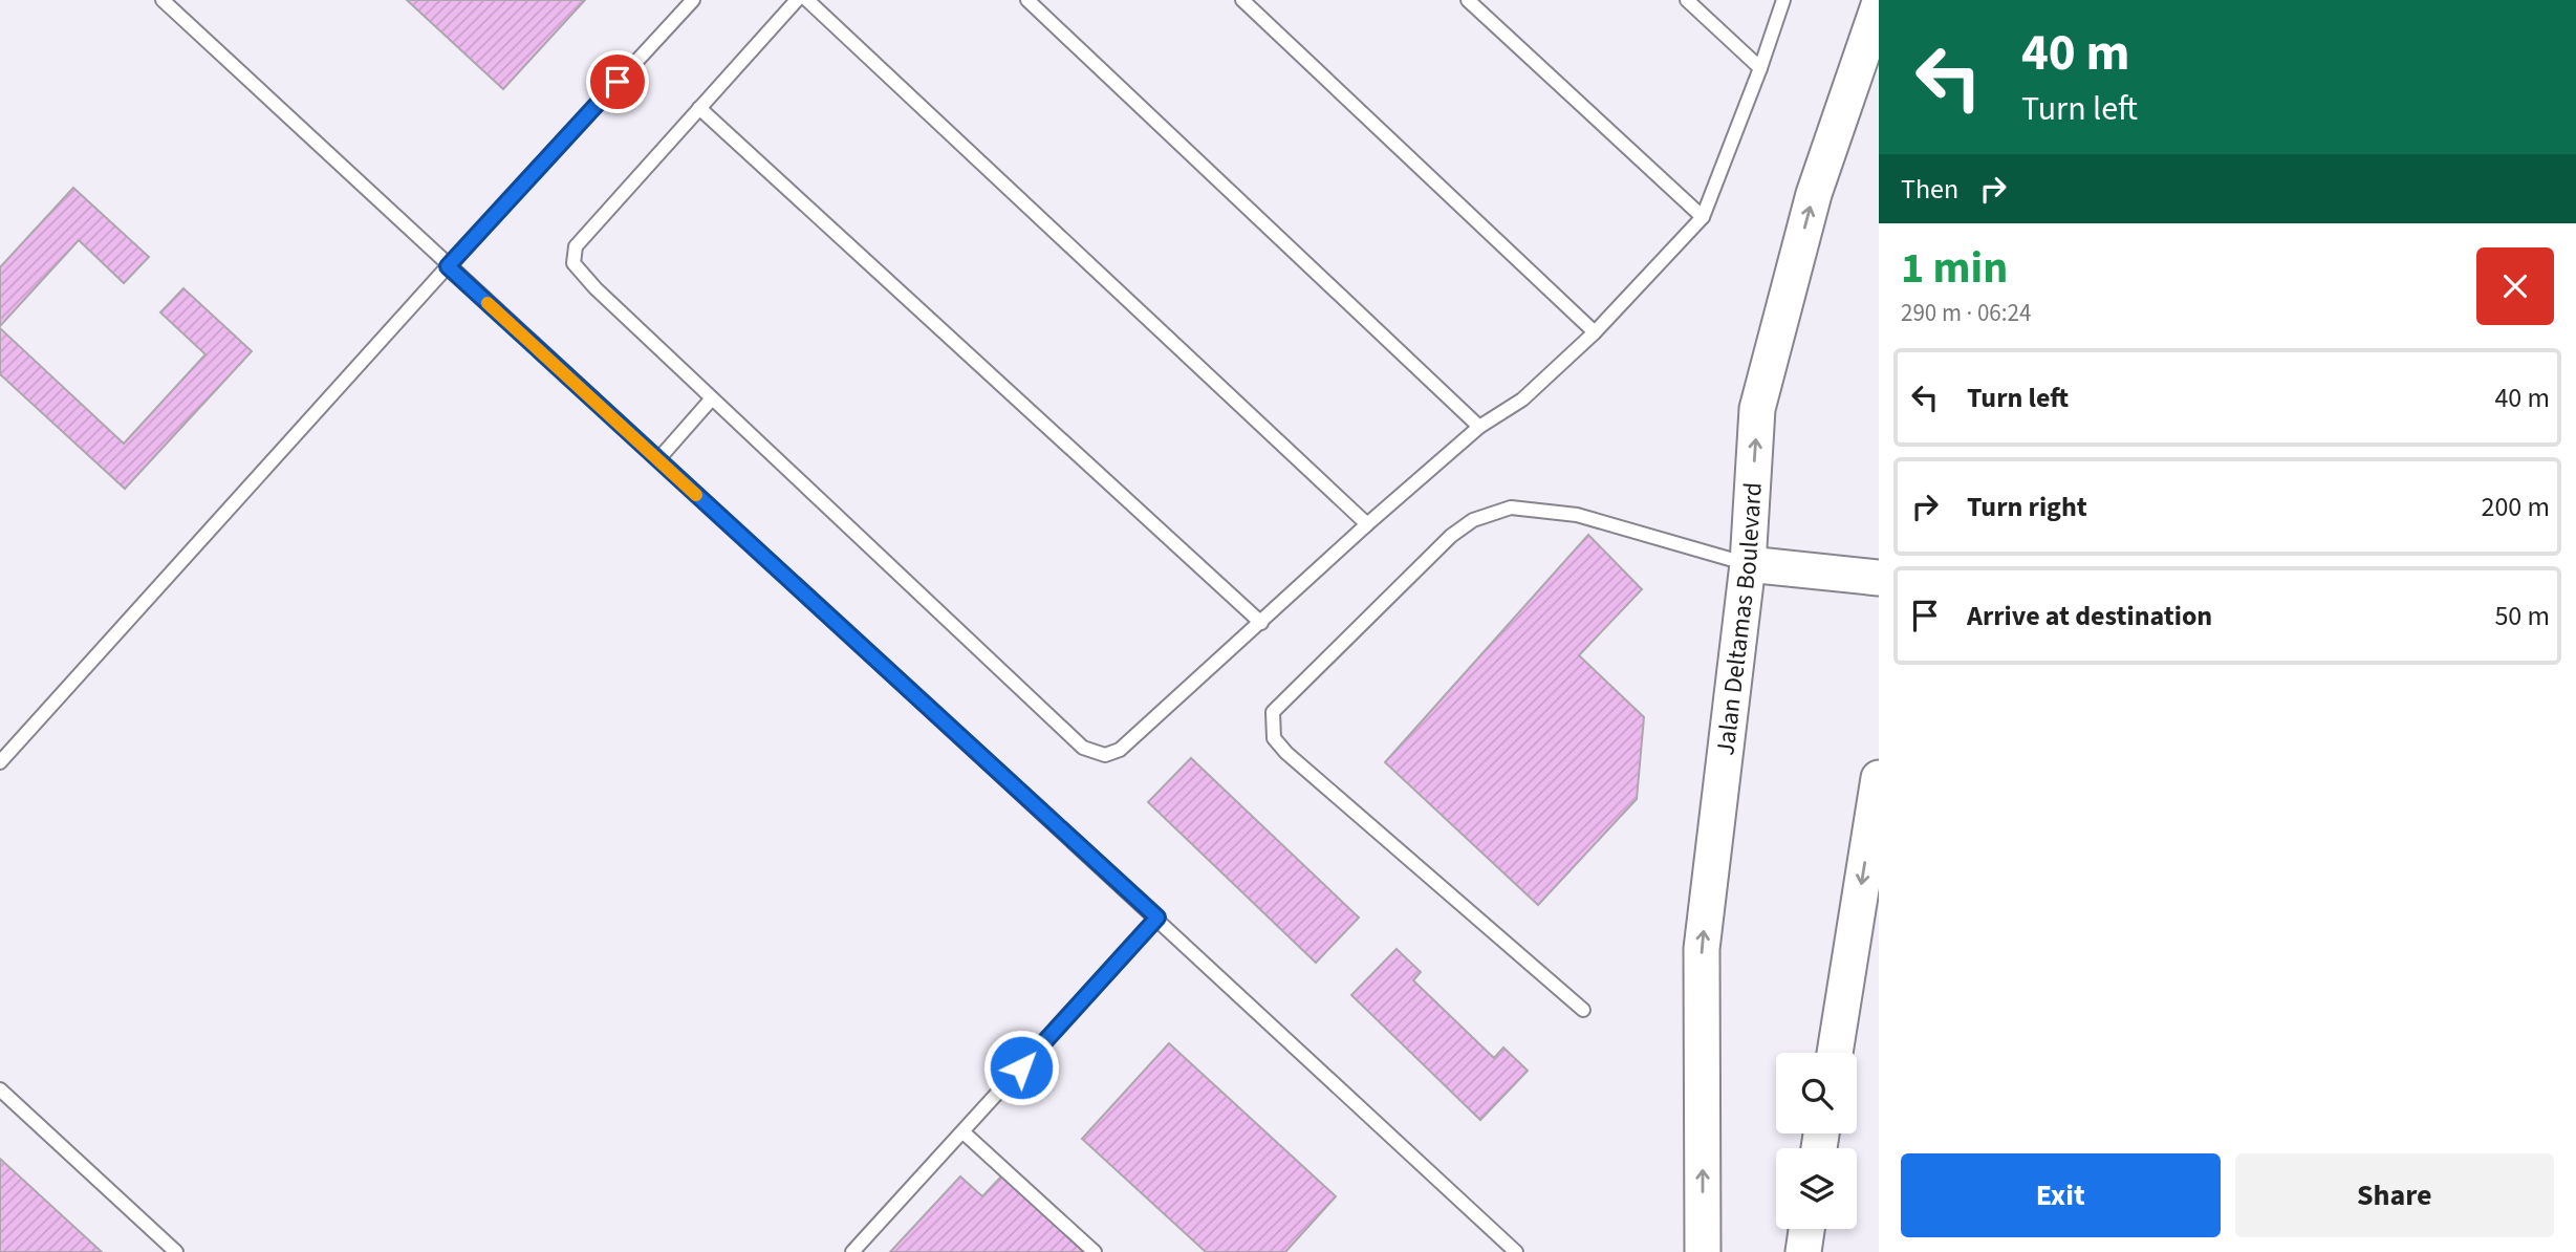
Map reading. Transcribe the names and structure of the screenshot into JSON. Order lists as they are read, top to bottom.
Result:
{
  "streets": {
    "street": ["Jalan Deltamas Boulevard"]
  },
  "one_way": ["Jalan Deltamas Boulevard"],
  "page": {
    "turn": ["40 m", "Turn left"],
    "then": "Then",
    "heading": ["1 min", "290 m · 06:24"],
    "list": [
      {
        "name": "Turn left",
        "value": "40 m"
      },
      {
        "name": "Turn right",
        "value": "200 m"
      },
      {
        "name": "Arrive at destination",
        "value": "50 m"
      }
    ],
    "buttons": ["Exit", "Share"]
  }
}
